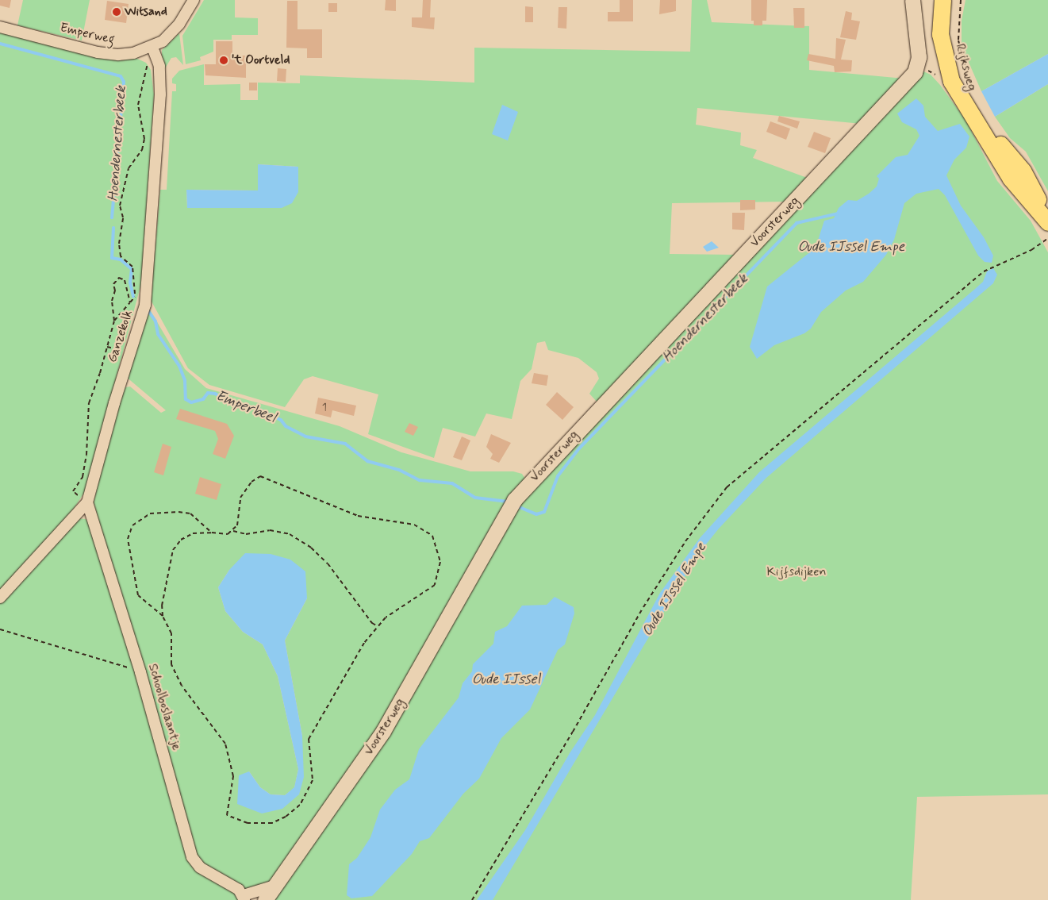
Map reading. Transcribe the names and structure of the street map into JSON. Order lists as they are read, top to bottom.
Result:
{
  "streets": {
    "main road": ["Rijksweg"],
    "street": [
      "Emperweg",
      "Voorsterweg",
      "Ganzekolk",
      "Schoolboslaantje"
    ]
  },
  "crossings": [
    ["Emperweg", "Ganzekolk"],
    ["Voorsterweg", "Schoolboslaantje"],
    ["Ganzekolk", "Schoolboslaantje"]
  ],
  "water": [
    "Hoendernesterbeek",
    "Oude IJssel Empe",
    "Emperbeel",
    "Oude IJssel"
  ],
  "parks": ["Kijfsdijken"],
  "places": ["Witsand", "'t Oortveld"],
  "house_numbers": ["1"]
}
